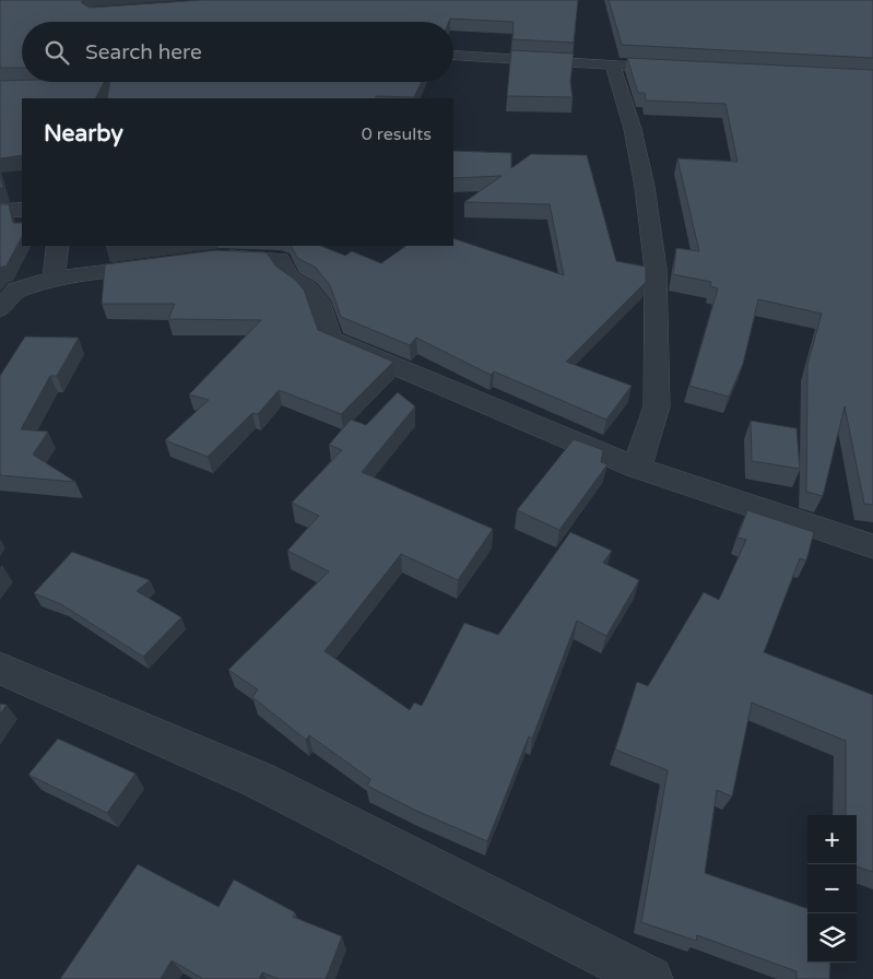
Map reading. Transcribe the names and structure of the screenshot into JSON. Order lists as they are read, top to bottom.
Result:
{
  "page": {
    "search": "Search here",
    "heading": ["Nearby", "0 results"],
    "map_buttons": ["+", "−"]
  }
}
